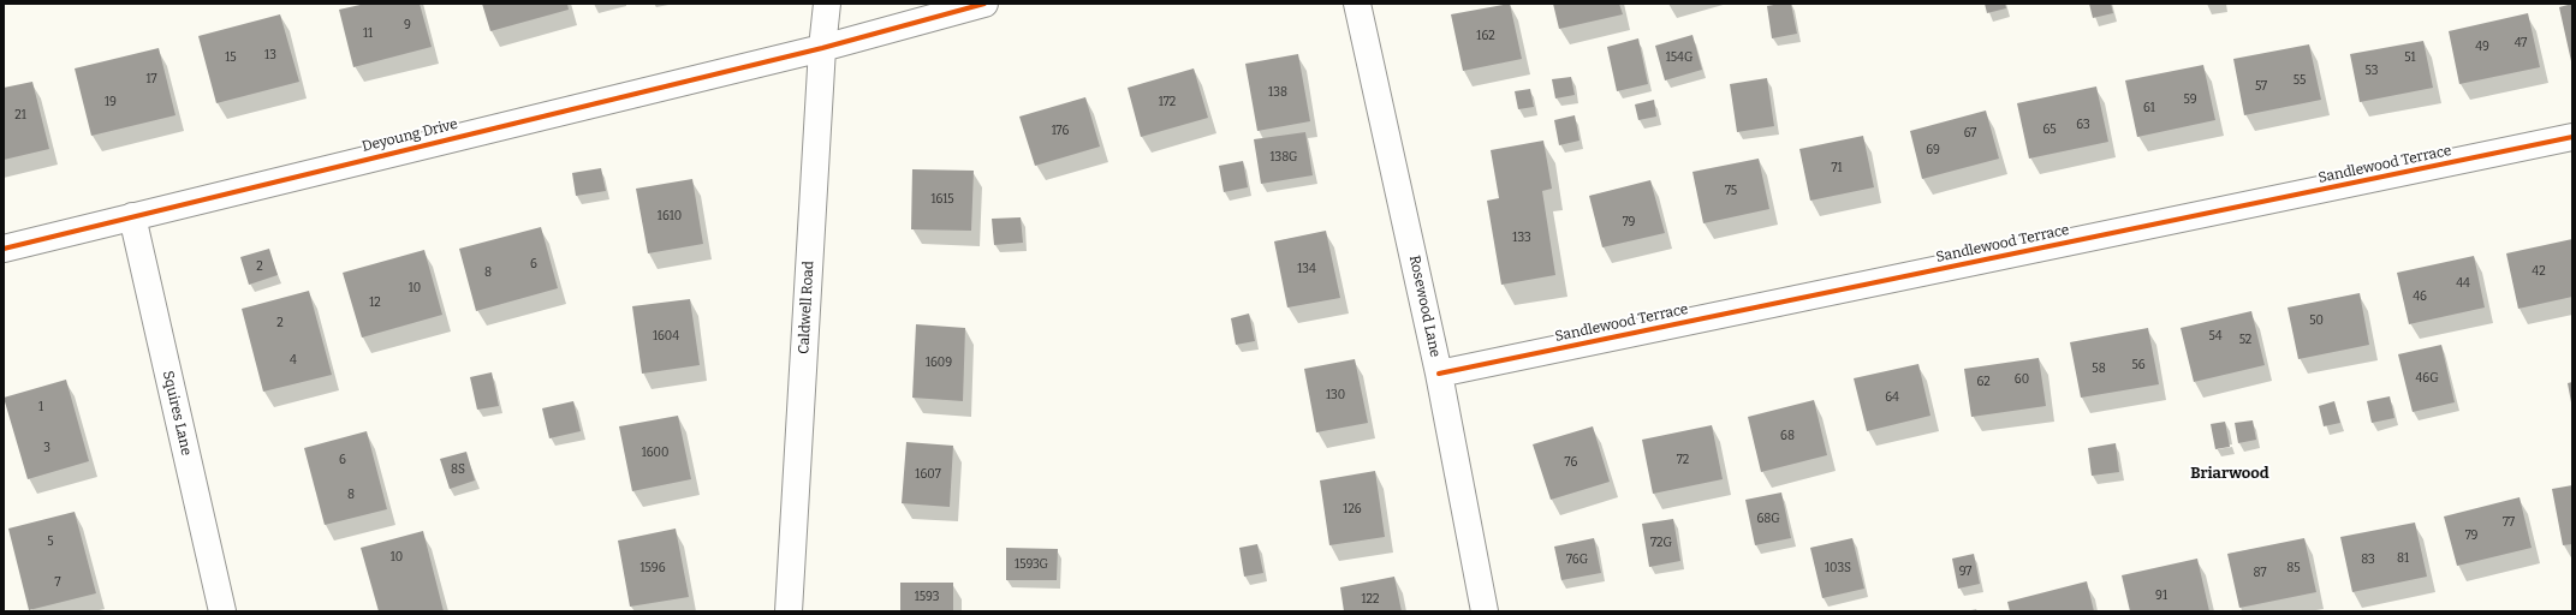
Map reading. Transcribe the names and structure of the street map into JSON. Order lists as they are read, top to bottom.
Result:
{
  "streets": {
    "street": [
      "Deyoung Drive",
      "Sandlewood Terrace",
      "Rosewood Lane",
      "Caldwell Road",
      "Squires Lane"
    ]
  },
  "crossings": [
    ["Deyoung Drive", "Caldwell Road"],
    ["Deyoung Drive", "Squires Lane"],
    ["Sandlewood Terrace", "Rosewood Lane"]
  ],
  "districts": ["Briarwood"],
  "house_numbers": [
    "9",
    "11",
    "162",
    "47",
    "49",
    "13",
    "15",
    "154G",
    "51",
    "53",
    "17",
    "55",
    "57",
    "138",
    "59",
    "19",
    "172",
    "61",
    "21",
    "63",
    "65",
    "176",
    "67",
    "69",
    "138G",
    "71",
    "75",
    "1615",
    "1610",
    "79",
    "133",
    "6",
    "2",
    "134",
    "42",
    "8",
    "44",
    "10",
    "46",
    "12",
    "50",
    "2",
    "1604",
    "54",
    "52",
    "4",
    "1609",
    "56",
    "58",
    "46G",
    "60",
    "62",
    "130",
    "64",
    "1",
    "68",
    "3",
    "1600",
    "6",
    "72",
    "76",
    "8S",
    "1607",
    "8",
    "126",
    "68G",
    "77",
    "79",
    "5",
    "72G",
    "10",
    "81",
    "76G",
    "83",
    "1593G",
    "1596",
    "103S",
    "85",
    "97",
    "87",
    "7",
    "91",
    "1593",
    "122"
  ]
}
